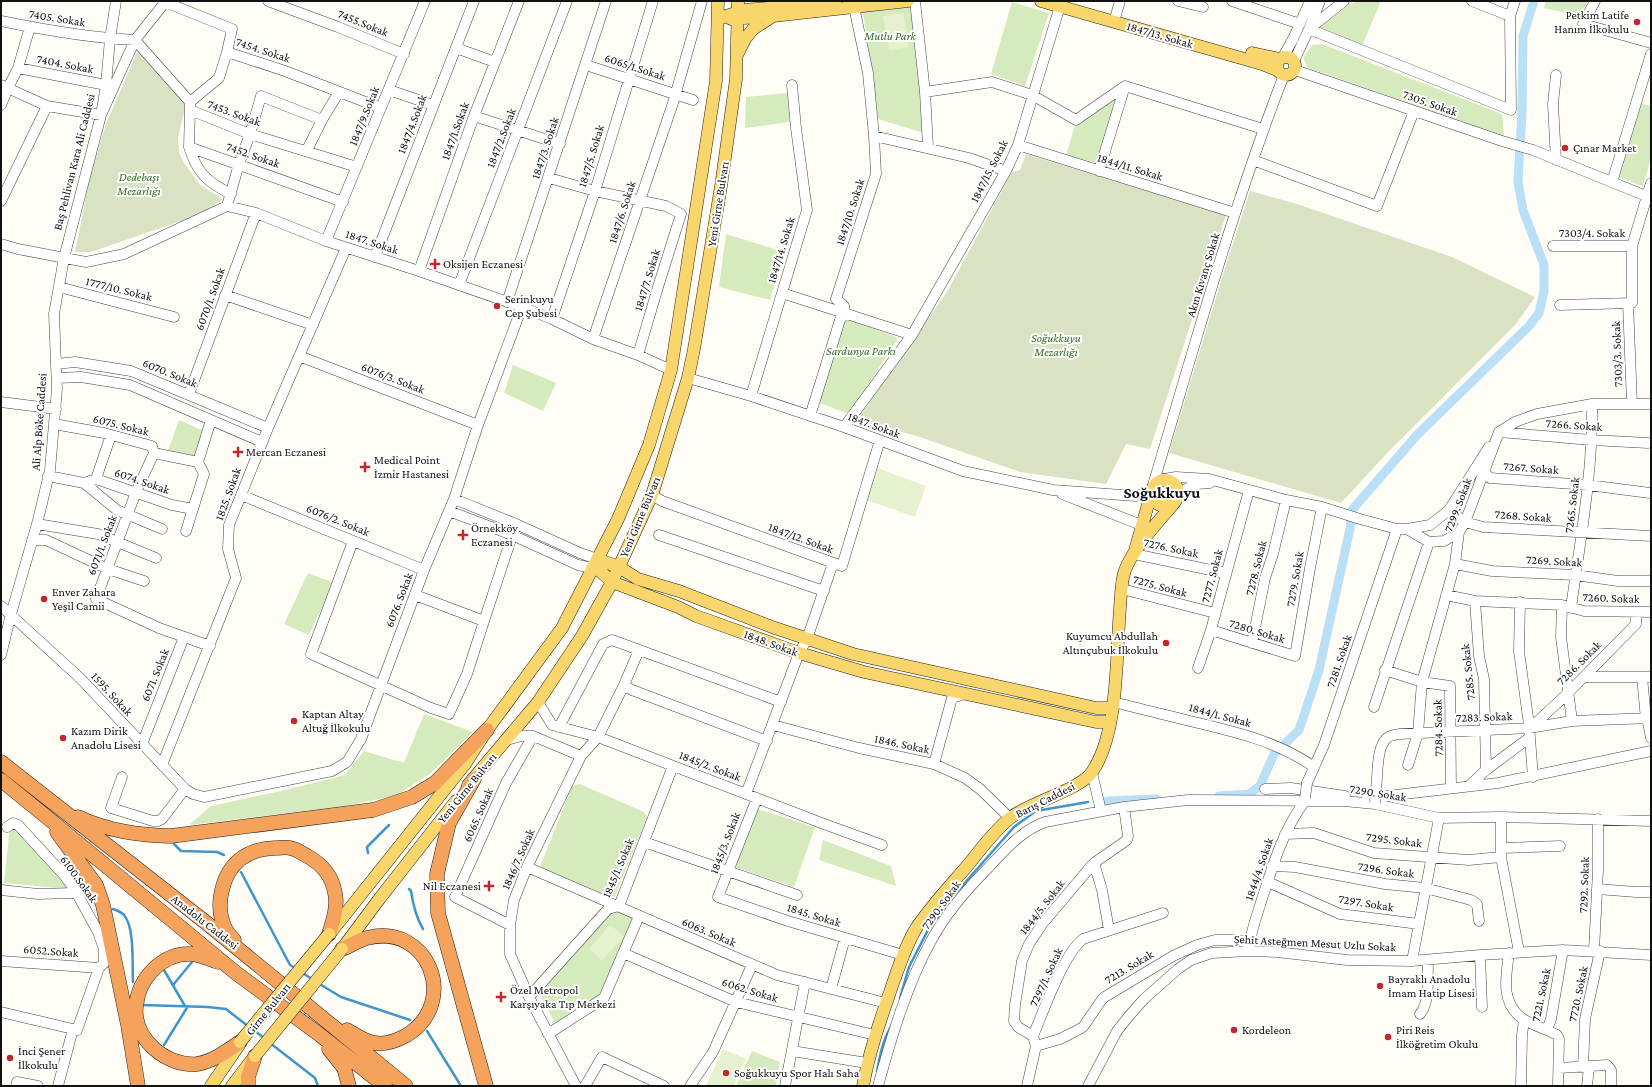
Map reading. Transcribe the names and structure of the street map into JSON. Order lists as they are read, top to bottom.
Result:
{
  "streets": {
    "highway": ["Anadolu Caddesi"],
    "main road": [
      "1847/13. Sokak",
      "Yeni Girne Bulvarı",
      "1848. Sokak",
      "Barış Caddesi",
      "Girne Bulvarı"
    ],
    "street": [
      "7405. Sokak",
      "7455.Sokak",
      "7454. Sokak",
      "7404. Sokak",
      "6065/1.Sokak",
      "7305. Sokak",
      "7453. Sokak",
      "1847/9.Sokak",
      "1847/4.Sokak",
      "1847/1.Sokak",
      "1847/2.Sokak",
      "1847/3. Sokak",
      "7452. Sokak",
      "1847/5. Sokak",
      "Baş Pehlivan Kara Ali Caddesi",
      "1844/11. Sokak",
      "1847/15. Sokak",
      "1847/6. Sokak",
      "1847/10. Sokak",
      "7303/4. Sokak",
      "1847. Sokak",
      "1847/14. Sokak",
      "Akın Kıvanç Sokak",
      "1847/7. Sokak",
      "1777/10. Sokak",
      "6070/1. Sokak",
      "7303/3. Sokak",
      "6070. Sokak",
      "6076/3. Sokak",
      "Ali Alp Böke Caddesi",
      "6075. Sokak",
      "7266. Sokak",
      "7267. Sokak",
      "6074. Sokak",
      "1825. Sokak",
      "7299. Sokak",
      "7265. Sokak",
      "7268. Sokak",
      "6076/2. Sokak",
      "1847/12. Sokak",
      "6071/1. Sokak",
      "7276. Sokak",
      "7269. Sokak",
      "7278. Sokak",
      "7277. Sokak",
      "7279. Sokak",
      "7275. Sokak",
      "7260. Sokak",
      "6076. Sokak",
      "7280. Sokak",
      "7281. Sokak",
      "7286. Sokak",
      "7285. Sokak",
      "6071. Sokak",
      "1595. Sokak",
      "1844/1. Sokak",
      "7283. Sokak",
      "7284. Sokak",
      "1846. Sokak",
      "1845/2. Sokak",
      "7290. Sokak",
      "6065. Sokak",
      "7295. Sokak",
      "1845/3. Sokak",
      "1846/7. Sokak",
      "1845/1. Sokak",
      "1844/4. Sokak",
      "7296. Sokak",
      "6100.Sokak",
      "7292. Sokak",
      "7297. Sokak",
      "1844/5. Sokak",
      "1845. Sokak",
      "6063. Sokak",
      "Şehit Asteğmen Mesut Uzlu Sokak",
      "6052.Sokak",
      "7213. Sokak",
      "7297/1. Sokak",
      "6062. Sokak",
      "7720. Sokak",
      "7221. Sokak"
    ]
  },
  "crossings": [
    ["7405. Sokak", "Baş Pehlivan Kara Ali Caddesi"],
    ["7455.Sokak", "1847/9.Sokak"],
    ["1847/13. Sokak", "7305. Sokak"],
    ["1847/13. Sokak", "1847/15. Sokak"],
    ["1847/13. Sokak", "Akın Kıvanç Sokak"],
    ["7454. Sokak", "1847/9.Sokak"],
    ["7404. Sokak", "Baş Pehlivan Kara Ali Caddesi"],
    ["6065/1.Sokak", "1847/3. Sokak"],
    ["6065/1.Sokak", "1847/5. Sokak"],
    ["6065/1.Sokak", "1847/6. Sokak"],
    ["7305. Sokak", "Akın Kıvanç Sokak"],
    ["7305. Sokak", "7303/3. Sokak"],
    ["7453. Sokak", "1847/9.Sokak"],
    ["1847/9.Sokak", "7452. Sokak"],
    ["1847/9.Sokak", "1847. Sokak"],
    ["1847/4.Sokak", "1847. Sokak"],
    ["1847/1.Sokak", "1847. Sokak"],
    ["1847/2.Sokak", "1847. Sokak"],
    ["1847/3. Sokak", "1847. Sokak"],
    ["1847/5. Sokak", "1847. Sokak"],
    ["Baş Pehlivan Kara Ali Caddesi", "Ali Alp Böke Caddesi"],
    ["1844/11. Sokak", "1847/15. Sokak"],
    ["1844/11. Sokak", "Akın Kıvanç Sokak"],
    ["1847/15. Sokak", "1847. Sokak"],
    ["Yeni Girne Bulvarı", "1847. Sokak"],
    ["Yeni Girne Bulvarı", "1847/12. Sokak"],
    ["Yeni Girne Bulvarı", "1848. Sokak"],
    ["Yeni Girne Bulvarı", "1845/2. Sokak"],
    ["Yeni Girne Bulvarı", "Girne Bulvarı"],
    ["1847/6. Sokak", "1847. Sokak"],
    ["1847/6. Sokak", "1847/7. Sokak"],
    ["7303/4. Sokak", "7303/3. Sokak"],
    ["1847. Sokak", "1847/14. Sokak"],
    ["1847. Sokak", "Akın Kıvanç Sokak"],
    ["1847. Sokak", "1847/7. Sokak"],
    ["1847. Sokak", "6070/1. Sokak"],
    ["1847. Sokak", "1825. Sokak"],
    ["1847. Sokak", "1847/12. Sokak"],
    ["1847. Sokak", "6076. Sokak"],
    ["1847. Sokak", "Barış Caddesi"],
    ["Akın Kıvanç Sokak", "Barış Caddesi"],
    ["1777/10. Sokak", "Ali Alp Böke Caddesi"],
    ["6070/1. Sokak", "6070. Sokak"],
    ["6070. Sokak", "Ali Alp Böke Caddesi"],
    ["6070. Sokak", "1825. Sokak"],
    ["6076/3. Sokak", "1825. Sokak"],
    ["6076/3. Sokak", "6076. Sokak"],
    ["Ali Alp Böke Caddesi", "6075. Sokak"],
    ["Ali Alp Böke Caddesi", "1595. Sokak"],
    ["6075. Sokak", "6071/1. Sokak"],
    ["7266. Sokak", "7299. Sokak"],
    ["7266. Sokak", "7265. Sokak"],
    ["7267. Sokak", "7299. Sokak"],
    ["7267. Sokak", "7265. Sokak"],
    ["6074. Sokak", "6071/1. Sokak"],
    ["1825. Sokak", "6076/2. Sokak"],
    ["1825. Sokak", "6071/1. Sokak"],
    ["1825. Sokak", "1595. Sokak"],
    ["7299. Sokak", "7268. Sokak"],
    ["7299. Sokak", "7269. Sokak"],
    ["7299. Sokak", "7283. Sokak"],
    ["7299. Sokak", "7284. Sokak"],
    ["7265. Sokak", "7268. Sokak"],
    ["7265. Sokak", "7269. Sokak"],
    ["7265. Sokak", "7260. Sokak"],
    ["7265. Sokak", "7286. Sokak"],
    ["7265. Sokak", "7283. Sokak"],
    ["6076/2. Sokak", "6076. Sokak"],
    ["6071/1. Sokak", "6071. Sokak"],
    ["7276. Sokak", "7277. Sokak"],
    ["7276. Sokak", "Barış Caddesi"],
    ["7278. Sokak", "7280. Sokak"],
    ["7277. Sokak", "7275. Sokak"],
    ["7277. Sokak", "7280. Sokak"],
    ["7279. Sokak", "7280. Sokak"],
    ["7275. Sokak", "Barış Caddesi"],
    ["7260. Sokak", "7286. Sokak"],
    ["7260. Sokak", "7285. Sokak"],
    ["6076. Sokak", "1848. Sokak"],
    ["6076. Sokak", "1595. Sokak"],
    ["1848. Sokak", "1844/1. Sokak"],
    ["1848. Sokak", "Barış Caddesi"],
    ["7281. Sokak", "1844/1. Sokak"],
    ["7281. Sokak", "7290. Sokak"],
    ["7281. Sokak", "1844/4. Sokak"],
    ["7286. Sokak", "7285. Sokak"],
    ["7286. Sokak", "7283. Sokak"],
    ["7285. Sokak", "7283. Sokak"],
    ["6071. Sokak", "1595. Sokak"],
    ["1844/1. Sokak", "Barış Caddesi"],
    ["7283. Sokak", "7284. Sokak"],
    ["7283. Sokak", "7290. Sokak"],
    ["1846. Sokak", "Barış Caddesi"],
    ["1845/2. Sokak", "1845/3. Sokak"],
    ["1845/2. Sokak", "1846/7. Sokak"],
    ["1845/2. Sokak", "1845/1. Sokak"],
    ["7290. Sokak", "1844/4. Sokak"],
    ["7290. Sokak", "7292. Sokak"],
    ["7290. Sokak", "1844/5. Sokak"],
    ["Barış Caddesi", "1845. Sokak"],
    ["Barış Caddesi", "6063. Sokak"],
    ["Barış Caddesi", "6062. Sokak"],
    ["6065. Sokak", "1846/7. Sokak"],
    ["7295. Sokak", "1844/4. Sokak"],
    ["1845/3. Sokak", "1845. Sokak"],
    ["1846/7. Sokak", "1845/1. Sokak"],
    ["1846/7. Sokak", "6063. Sokak"],
    ["1845/1. Sokak", "6063. Sokak"],
    ["1844/4. Sokak", "7296. Sokak"],
    ["1844/4. Sokak", "7297. Sokak"],
    ["1844/4. Sokak", "Şehit Asteğmen Mesut Uzlu Sokak"],
    ["1844/4. Sokak", "7213. Sokak"],
    ["6100.Sokak", "6052.Sokak"],
    ["7292. Sokak", "Şehit Asteğmen Mesut Uzlu Sokak"],
    ["7292. Sokak", "7720. Sokak"],
    ["1844/5. Sokak", "7213. Sokak"],
    ["1844/5. Sokak", "7297/1. Sokak"],
    ["Şehit Asteğmen Mesut Uzlu Sokak", "7213. Sokak"],
    ["Şehit Asteğmen Mesut Uzlu Sokak", "7720. Sokak"],
    ["Şehit Asteğmen Mesut Uzlu Sokak", "7221. Sokak"],
    ["7213. Sokak", "7297/1. Sokak"]
  ],
  "districts": ["Soğukkuyu"],
  "parks": [
    "Mutlu Park",
    "Dedebaşı Mezarlığı",
    "Soğukkuyu Mezarlığı",
    "Sardunya Parkı"
  ],
  "places": {
    "other": [
      "Petkim Latife Hanım İlkokulu",
      "Çınar Market",
      "Serinkuyu Cep Şubesi",
      "Enver Zahara Yeşil Camii",
      "Kuyumcu Abdullah Altınçubuk İlkokulu",
      "Kaptan Altay Altuğ İlkokulu",
      "Kazım Dirik Anadolu Lisesi",
      "Bayraklı Anadolu İmam Hatip Lisesi",
      "Kordeleon",
      "Piri Reis İlköğretim Okulu",
      "İnci Şener İlkokulu",
      "Soğukkuyu Spor Halı Saha"
    ],
    "health": [
      "Oksijen Eczanesi",
      "Mercan Eczanesi",
      "Medical Point İzmir Hastanesi",
      "Örnekköy Eczanesi",
      "Nil Eczanesi",
      "Özel Metropol Karşıyaka Tıp Merkezi"
    ]
  }
}
